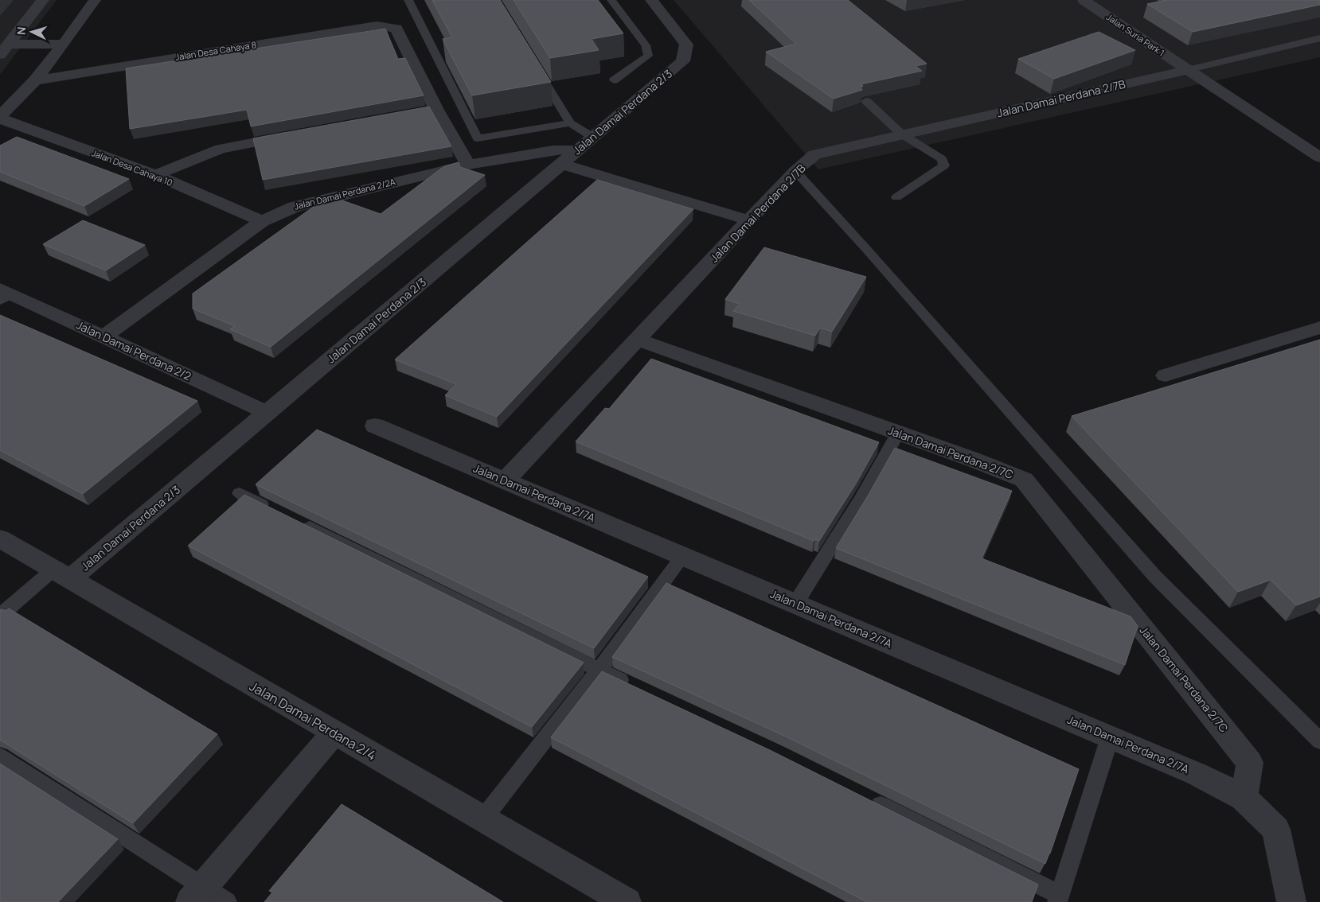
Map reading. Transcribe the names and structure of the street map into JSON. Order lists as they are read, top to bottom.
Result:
{
  "streets": {
    "street": [
      "Jalan Suria Park 1",
      "Jalan Desa Cahaya 8",
      "Jalan Damai Perdana 2/7B",
      "Jalan Damai Perdana 2/3",
      "Jalan Desa Cahaya 10",
      "Jalan Damai Perdana 2/2A",
      "Jalan Damai Perdana 2/2",
      "Jalan Damai Perdana 2/7C",
      "Jalan Damai Perdana 2/7A",
      "Jalan Damai Perdana 2/4"
    ]
  },
  "crossings": [
    ["Jalan Suria Park 1", "Jalan Damai Perdana 2/7B"],
    ["Jalan Desa Cahaya 8", "Jalan Damai Perdana 2/2A"],
    ["Jalan Damai Perdana 2/7B", "Jalan Damai Perdana 2/7C"],
    ["Jalan Damai Perdana 2/7B", "Jalan Damai Perdana 2/7A"],
    ["Jalan Damai Perdana 2/3", "Jalan Damai Perdana 2/2A"],
    ["Jalan Damai Perdana 2/3", "Jalan Damai Perdana 2/2"],
    ["Jalan Damai Perdana 2/3", "Jalan Damai Perdana 2/4"],
    ["Jalan Desa Cahaya 10", "Jalan Damai Perdana 2/2A"],
    ["Jalan Damai Perdana 2/2A", "Jalan Damai Perdana 2/2"],
    ["Jalan Damai Perdana 2/7C", "Jalan Damai Perdana 2/7A"]
  ],
  "north": "left"
}
